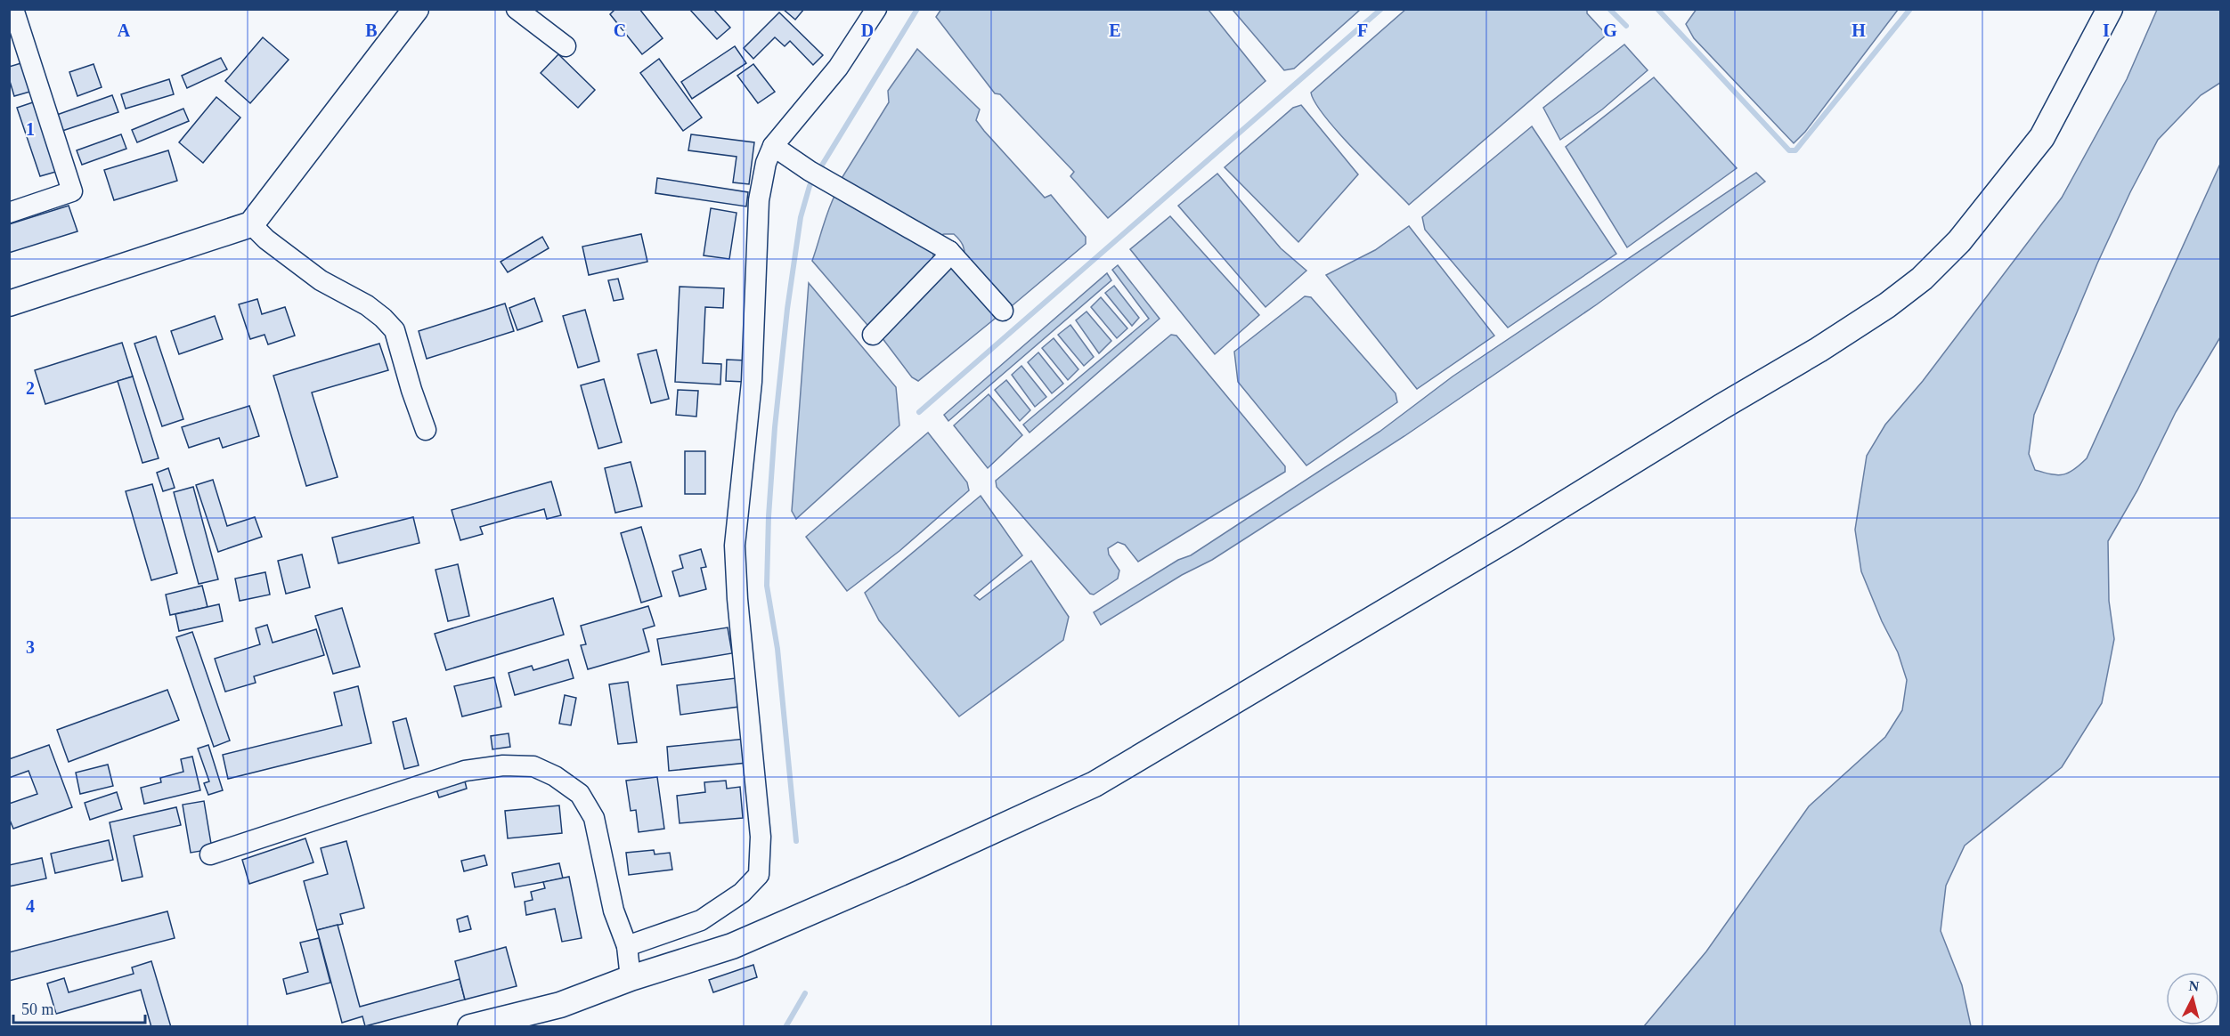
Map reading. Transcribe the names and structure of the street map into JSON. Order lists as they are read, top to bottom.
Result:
{
  "scale_bar": "50 m",
  "north": "top",
  "grid": {
    "columns": [
      "A",
      "B",
      "C",
      "D",
      "E",
      "F",
      "G",
      "H",
      "I"
    ],
    "rows": [
      "1",
      "2",
      "3",
      "4"
    ]
  }
}
